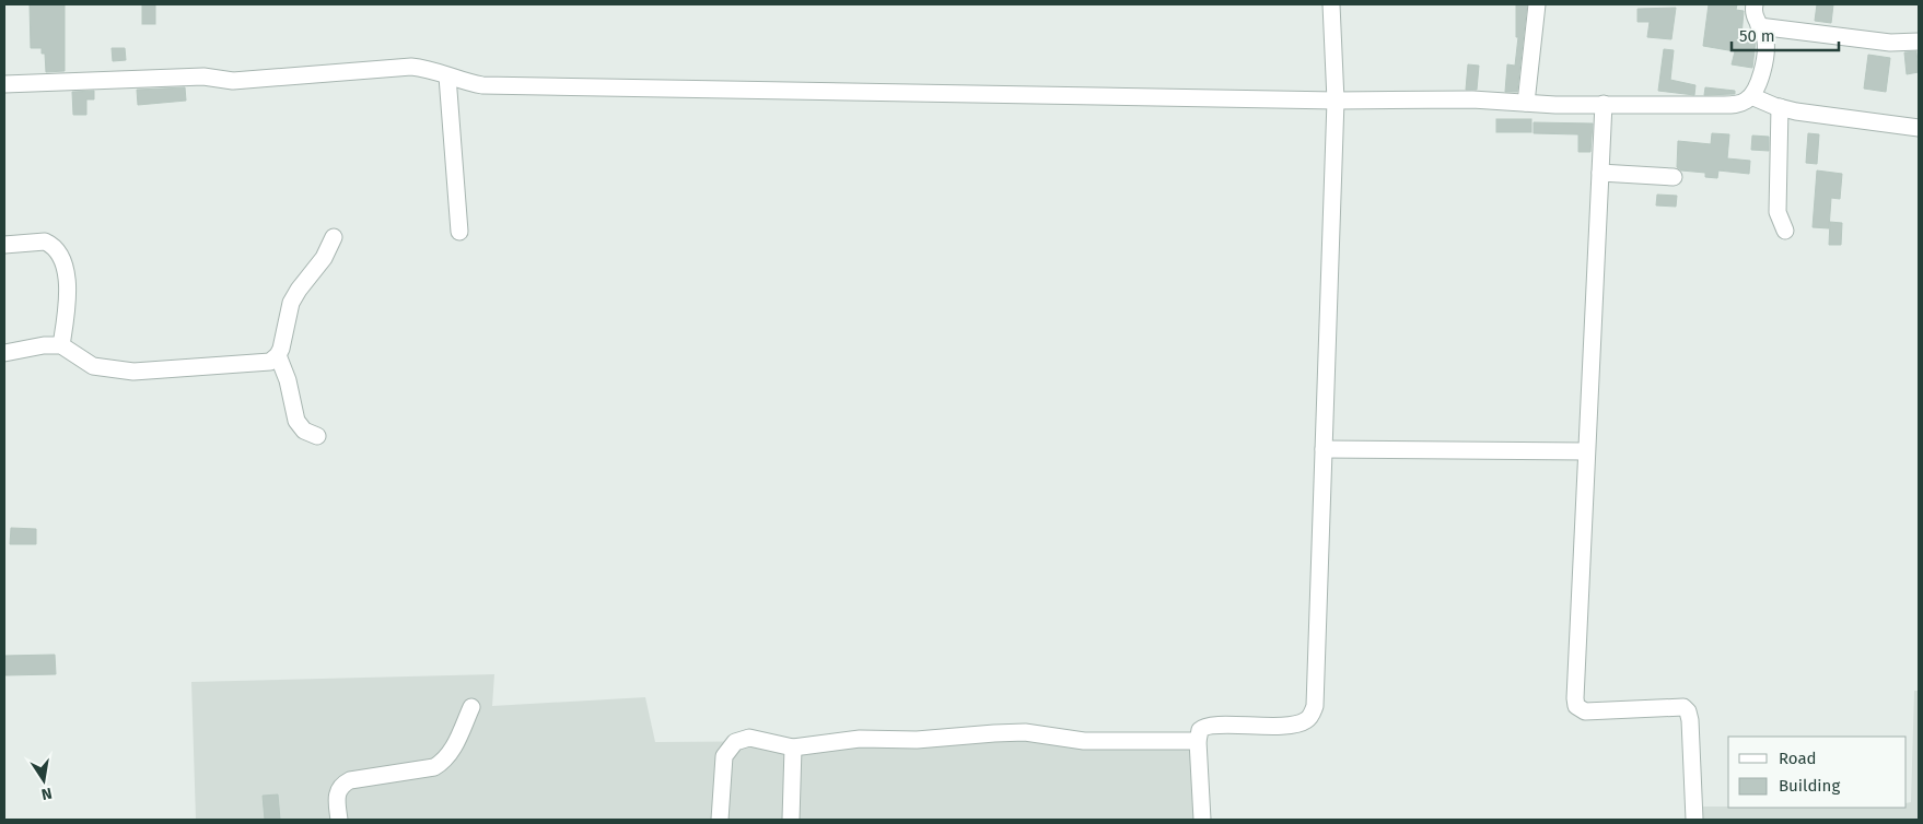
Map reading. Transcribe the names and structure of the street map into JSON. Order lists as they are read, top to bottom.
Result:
{
  "legend": ["Road", "Building"],
  "scale_bar": "50 m",
  "north": "bottom"
}
